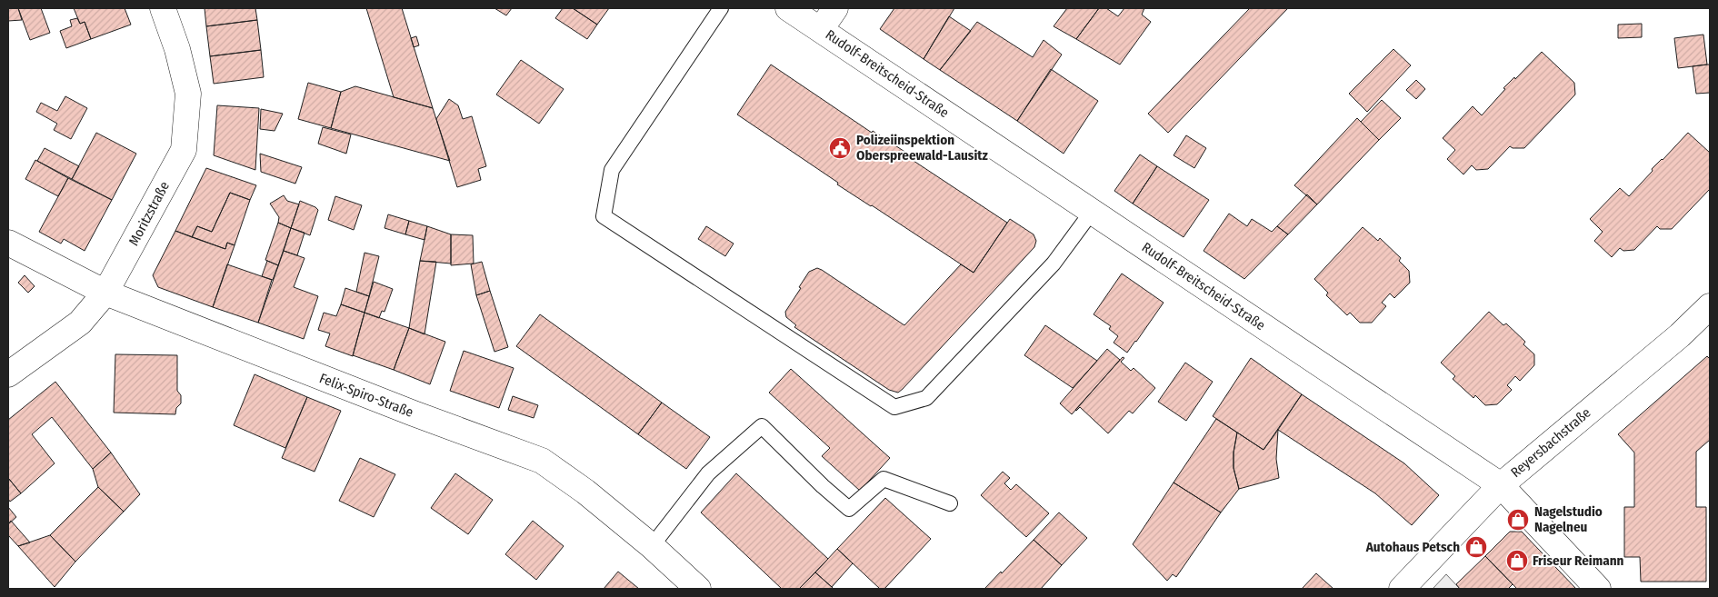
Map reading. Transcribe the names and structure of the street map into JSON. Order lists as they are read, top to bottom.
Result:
{
  "streets": {
    "street": [
      "Rudolf-Breitscheid-Straße",
      "Moritzstraße",
      "Felix-Spiro-Straße",
      "Reyersbachstraße"
    ]
  },
  "crossings": [
    ["Rudolf-Breitscheid-Straße", "Reyersbachstraße"],
    ["Moritzstraße", "Felix-Spiro-Straße"]
  ],
  "places": {
    "public building": ["Polizeiinspektion Oberspreewald-Lausitz"],
    "shop": ["Nagelstudio Nagelneu", "Autohaus Petsch", "Friseur Reimann"]
  }
}
